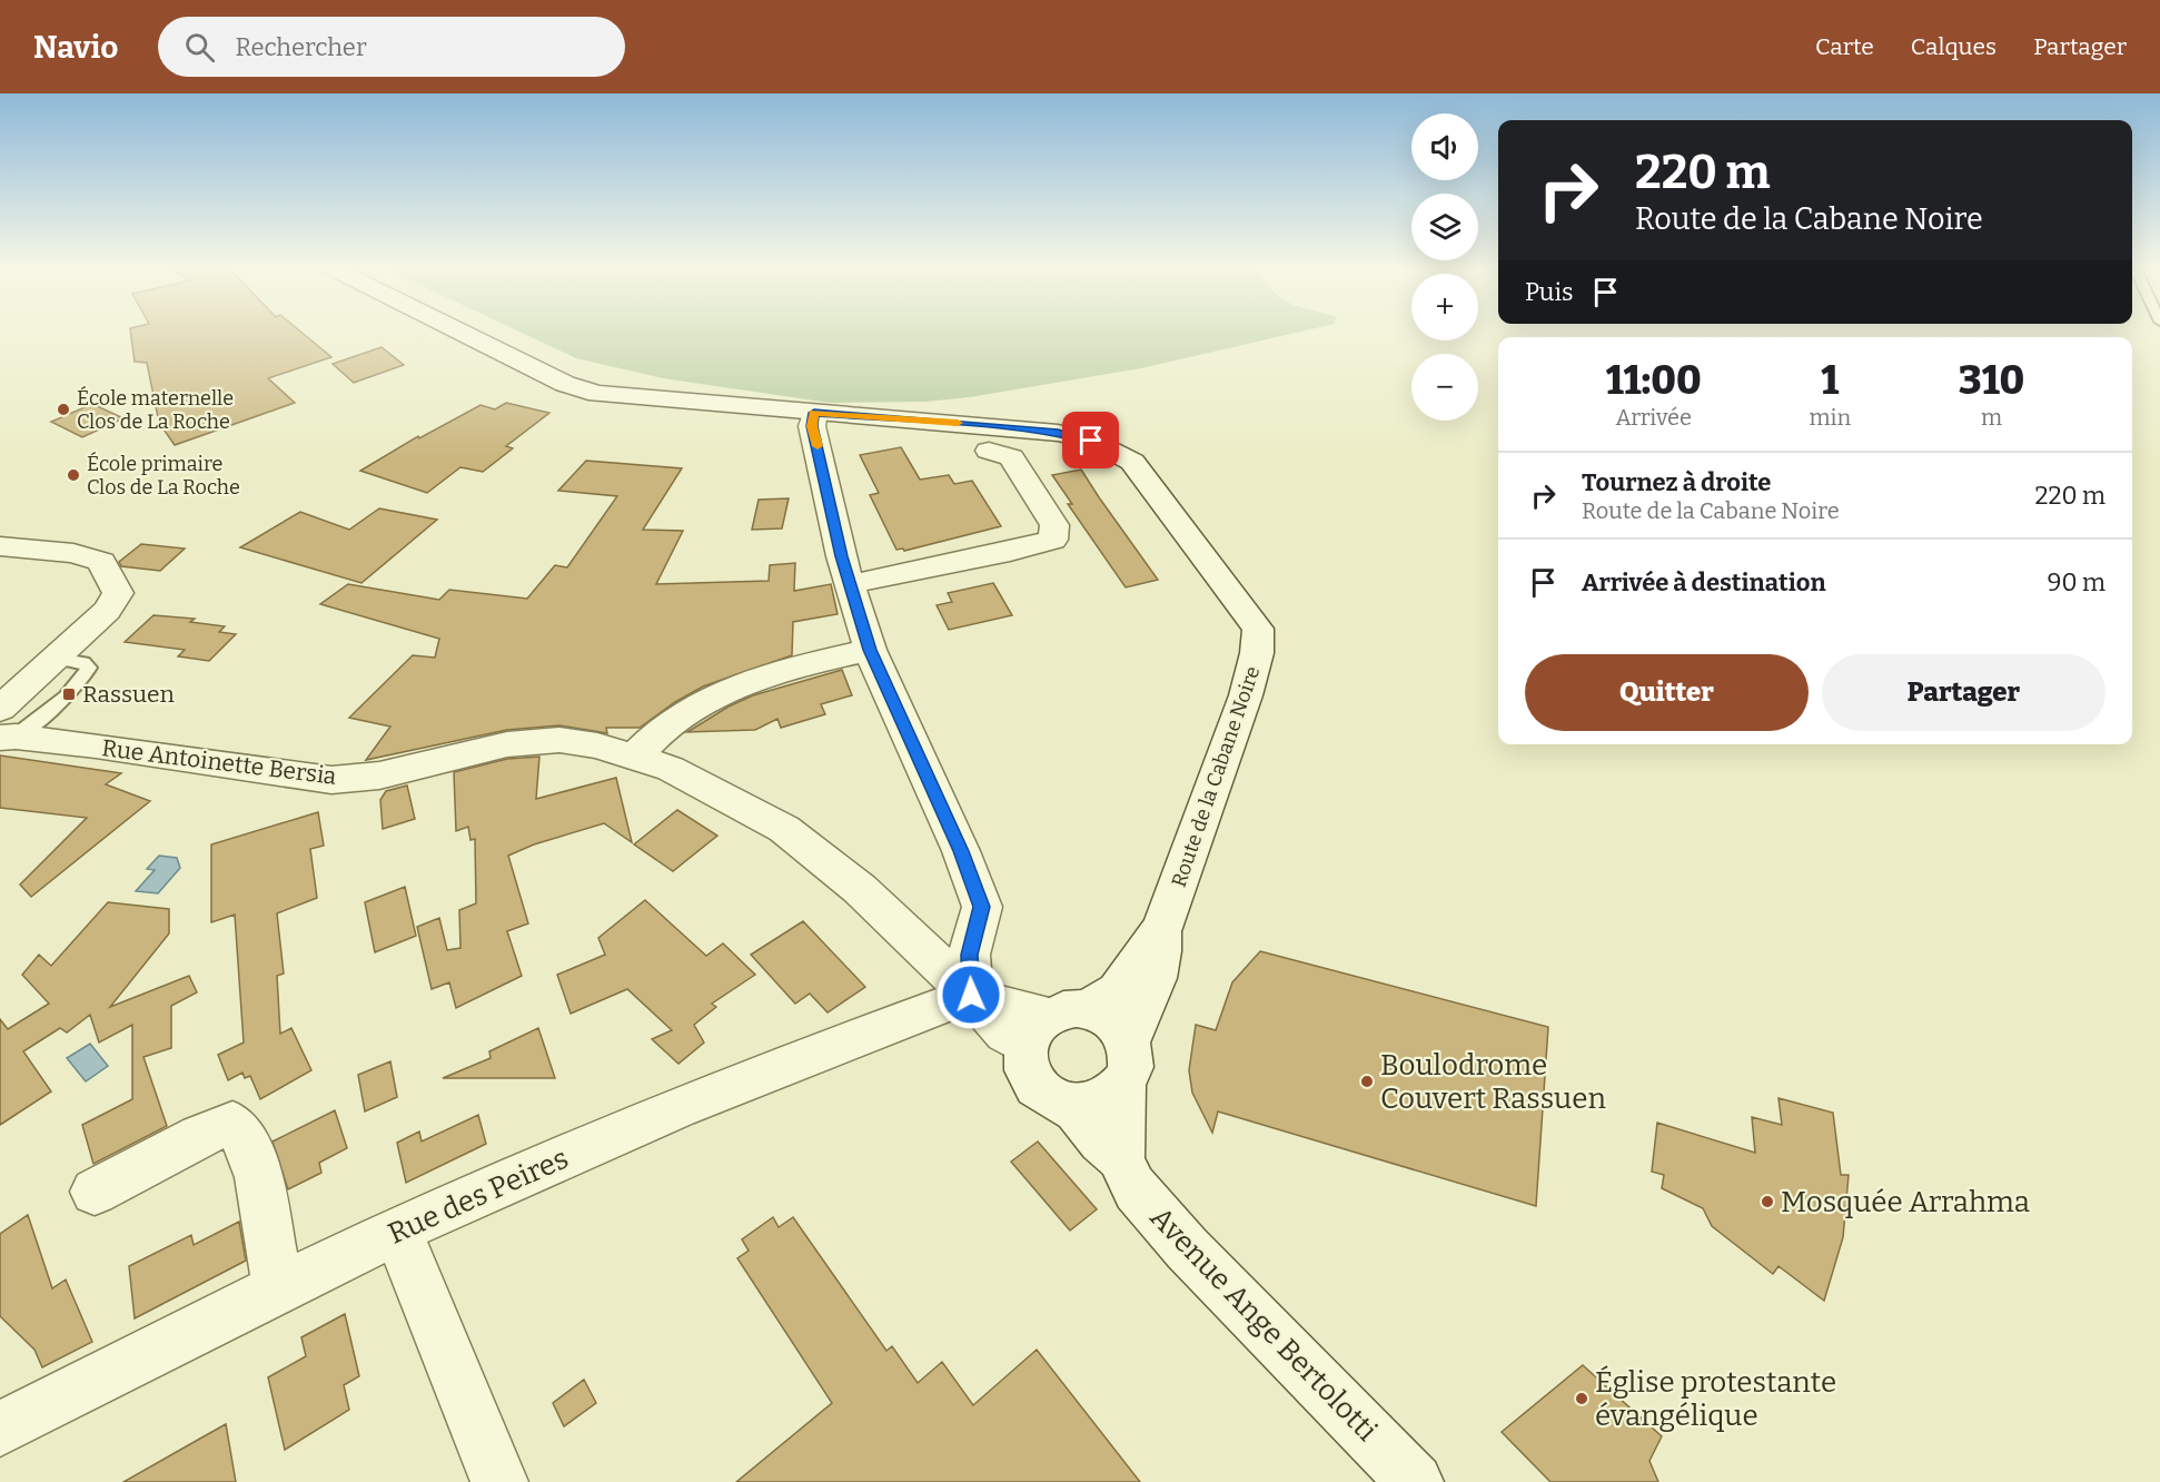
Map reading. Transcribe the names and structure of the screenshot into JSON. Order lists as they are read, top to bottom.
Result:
{
  "streets": {
    "street": [
      "Rue Antoinette Bersia",
      "Route de la Cabane Noire",
      "Rue des Peires",
      "Avenue Ange Bertolotti"
    ]
  },
  "crossings": [
    ["Rue Antoinette Bersia", "Rue des Peires"],
    ["Route de la Cabane Noire", "Avenue Ange Bertolotti"]
  ],
  "places": {
    "other": [
      "École maternelle Clos de La Roche",
      "École primaire Clos de La Roche",
      "Boulodrome Couvert Rassuen",
      "Mosquée Arrahma",
      "Église protestante évangélique"
    ],
    "transit": ["Rassuen"]
  },
  "page": {
    "header": "Navio",
    "search": "Rechercher",
    "nav": ["Carte", "Calques", "Partager"],
    "map_buttons": ["+", "−"],
    "turn": ["220 m", "Route de la Cabane Noire"],
    "then": "Puis",
    "eta": [
      "11:00",
      "Arrivée",
      "1",
      "min",
      "310",
      "m"
    ],
    "list": [
      {
        "name": "Tournez à droite",
        "note": "Route de la Cabane Noire",
        "value": "220 m"
      },
      {
        "name": "Arrivée à destination",
        "value": "90 m"
      }
    ],
    "buttons": ["Quitter", "Partager"]
  }
}
